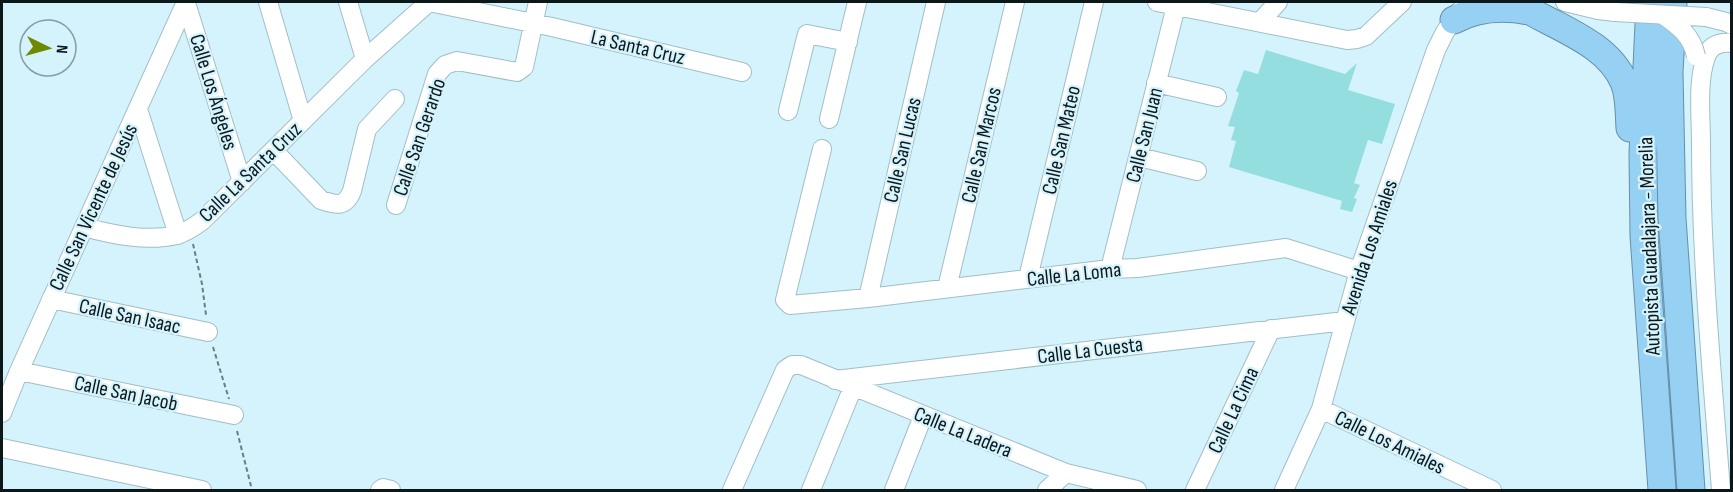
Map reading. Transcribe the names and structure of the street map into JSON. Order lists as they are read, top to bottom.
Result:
{
  "streets": {
    "highway": ["Autopista Guadalajara - Morelia"],
    "street": [
      "La Santa Cruz",
      "Calle Los Ángeles",
      "Calle San Juan",
      "Calle San Gerardo",
      "Calle San Mateo",
      "Calle San Marcos",
      "Calle San Lucas",
      "Calle La Santa Cruz",
      "Calle San Vicente de Jesús",
      "Avenida Los Amiales",
      "Calle La Loma",
      "Calle San Isaac",
      "Calle La Cuesta",
      "Calle San Jacob",
      "Calle La Cima",
      "Calle La Ladera",
      "Calle Los Amiales"
    ]
  },
  "crossings": [
    ["La Santa Cruz", "Calle San Gerardo"],
    ["La Santa Cruz", "Calle La Santa Cruz"],
    ["Calle Los Ángeles", "Calle La Santa Cruz"],
    ["Calle Los Ángeles", "Calle San Vicente de Jesús"],
    ["Calle San Juan", "Calle La Loma"],
    ["Calle San Gerardo", "Calle La Santa Cruz"],
    ["Calle San Mateo", "Calle La Loma"],
    ["Calle San Marcos", "Calle La Loma"],
    ["Calle San Lucas", "Calle La Loma"],
    ["Calle La Santa Cruz", "Calle San Isaac"],
    ["Calle La Santa Cruz", "Calle San Jacob"],
    ["Calle San Vicente de Jesús", "Calle San Isaac"],
    ["Calle San Vicente de Jesús", "Calle San Jacob"],
    ["Avenida Los Amiales", "Calle La Loma"],
    ["Avenida Los Amiales", "Calle La Cuesta"],
    ["Avenida Los Amiales", "Calle Los Amiales"],
    ["Calle La Cuesta", "Calle La Cima"],
    ["Calle La Cuesta", "Calle La Ladera"]
  ],
  "north": "right"
}
